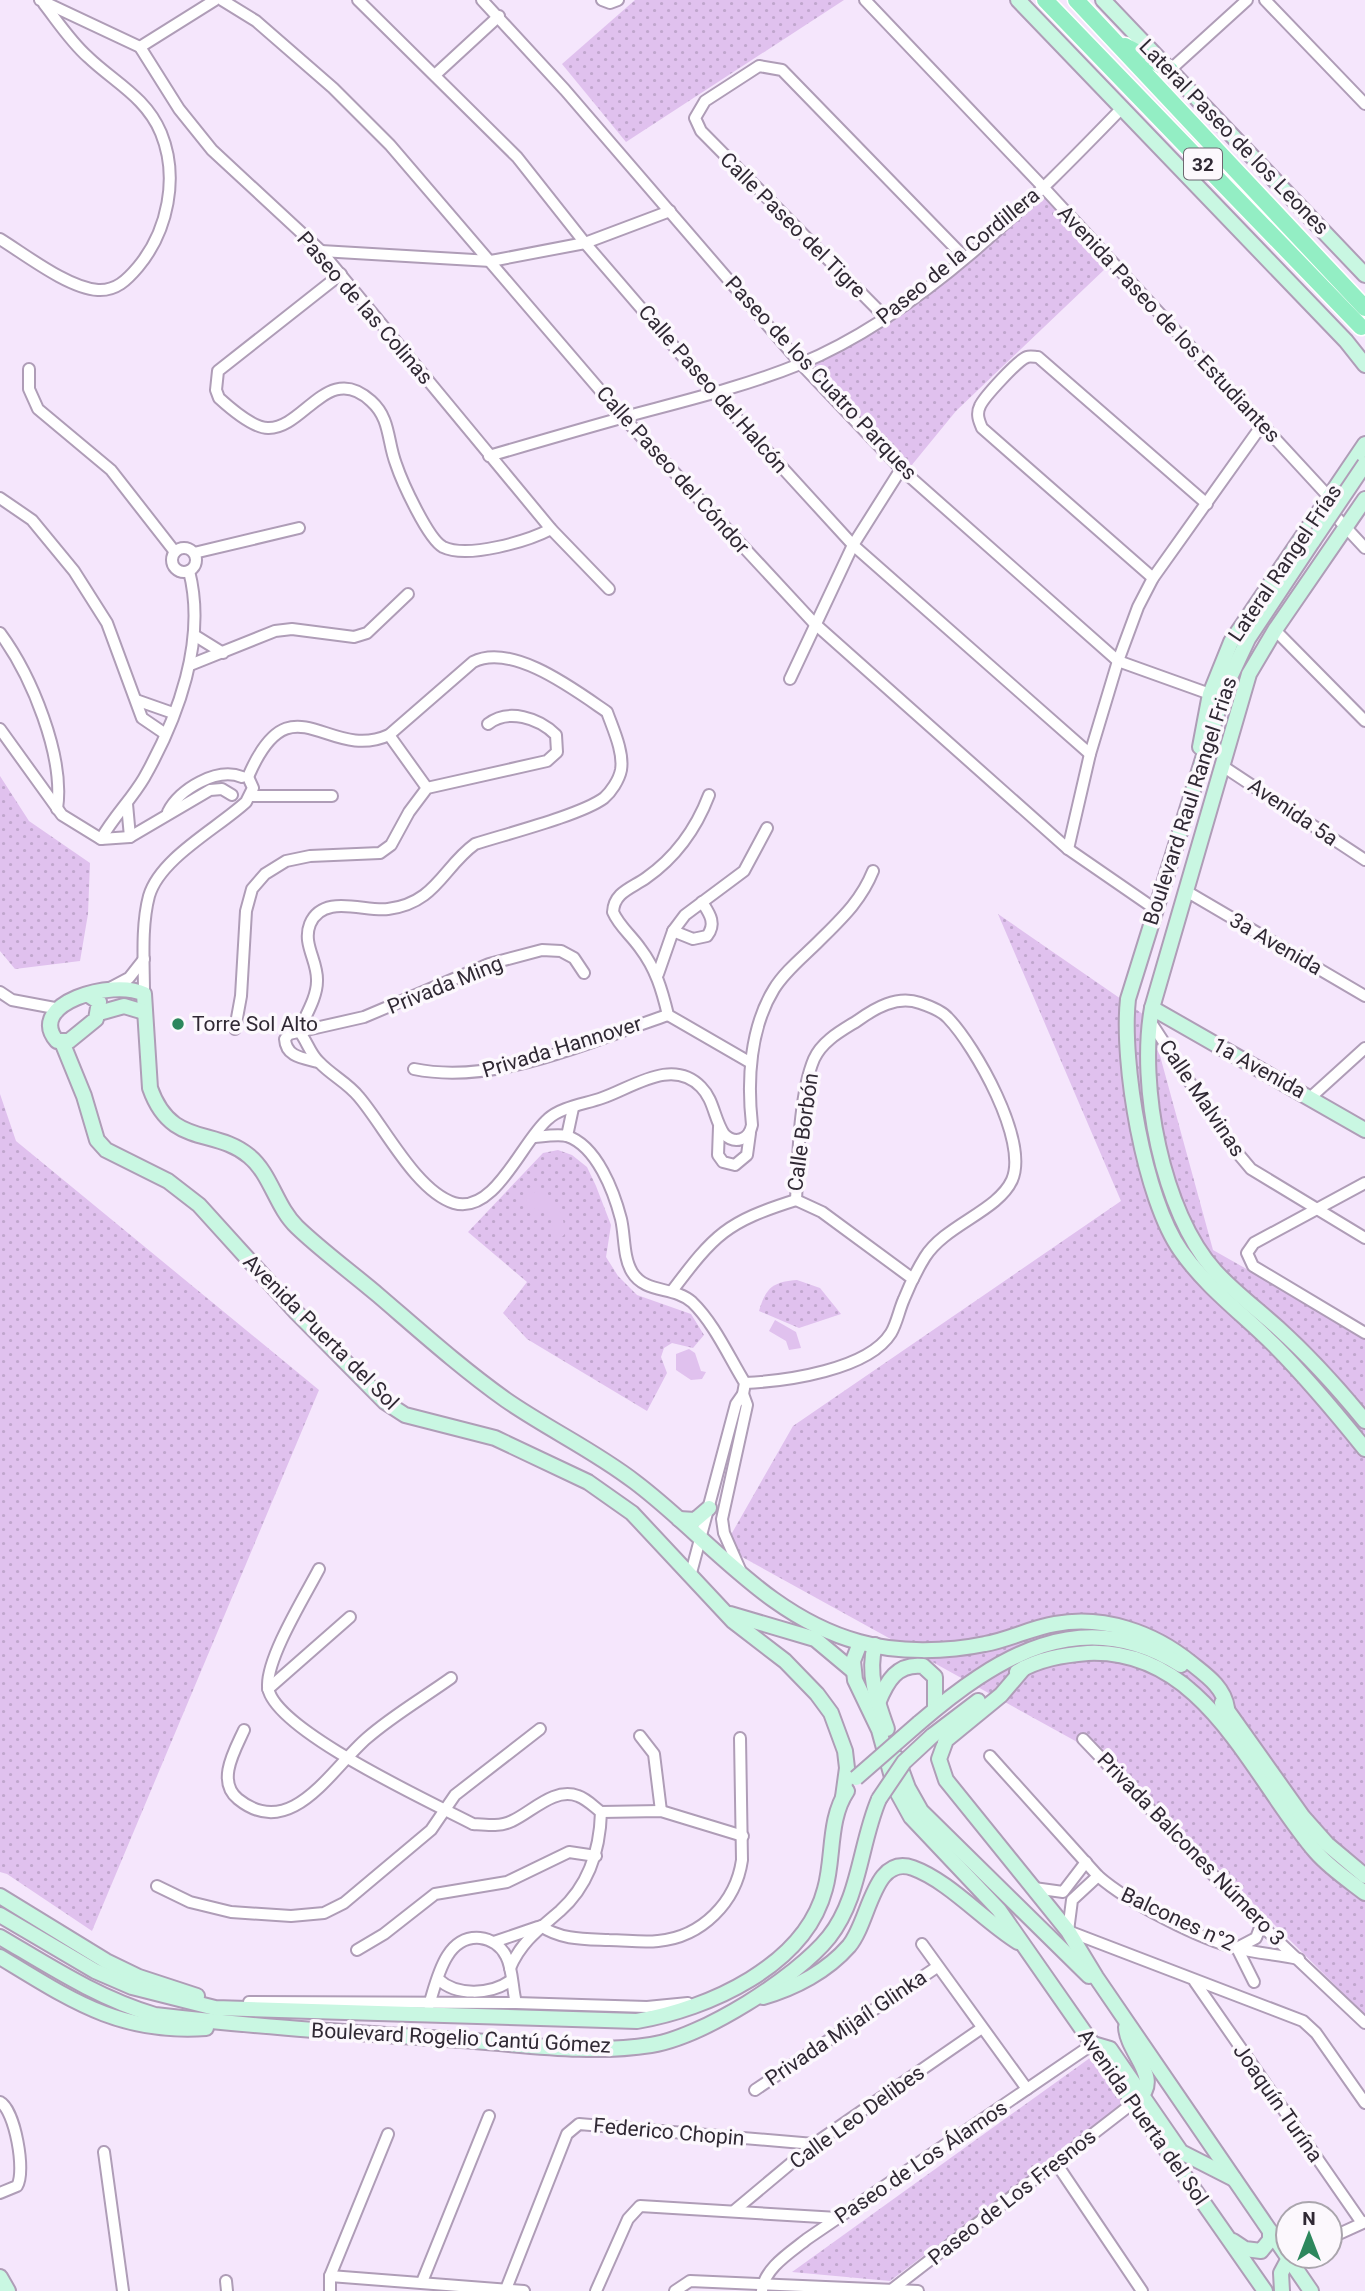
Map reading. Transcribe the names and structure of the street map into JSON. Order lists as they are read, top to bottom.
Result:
{
  "streets": {
    "main road": [
      "Lateral Paseo de los Leones",
      "32",
      "Lateral Rangel Frías",
      "Boulevard Raul Rangel Frias",
      "1a Avenida",
      "Avenida Puerta del Sol",
      "Boulevard Rogelio Cantú Gómez"
    ],
    "street": [
      "Calle Paseo del Tigre",
      "Paseo de la Cordillera",
      "Paseo de las Colinas",
      "Avenida Paseo de los Estudiantes",
      "Paseo de los Cuatro Parques",
      "Calle Paseo del Halcón",
      "Calle Paseo del Cóndor",
      "Avenida 5a",
      "3a Avenida",
      "Privada Ming",
      "Privada Hannover",
      "Calle Malvinas",
      "Calle Borbón",
      "Privada Balcones Número 3",
      "Balcones n°2",
      "Privada Mijaíl Glinka",
      "Joaquín Turína",
      "Calle Leo Delibes",
      "Federico Chopin",
      "Paseo de Los Álamos",
      "Paseo de Los Fresnos"
    ]
  },
  "crossings": [
    ["Calle Paseo del Tigre", "Paseo de la Cordillera"],
    ["Paseo de la Cordillera", "Paseo de las Colinas"],
    ["Paseo de la Cordillera", "Avenida Paseo de los Estudiantes"],
    ["Paseo de la Cordillera", "Paseo de los Cuatro Parques"],
    ["Paseo de la Cordillera", "Calle Paseo del Halcón"],
    ["Paseo de la Cordillera", "Calle Paseo del Cóndor"],
    ["Avenida Paseo de los Estudiantes", "Lateral Rangel Frías"],
    ["Paseo de los Cuatro Parques", "Lateral Rangel Frías"],
    ["Calle Paseo del Cóndor", "Boulevard Raul Rangel Frias"],
    ["Lateral Rangel Frías", "Boulevard Raul Rangel Frias"],
    ["1a Avenida", "Calle Malvinas"],
    ["Avenida Puerta del Sol", "Boulevard Rogelio Cantú Gómez"],
    ["Avenida Puerta del Sol", "Paseo de Los Álamos"],
    ["Avenida Puerta del Sol", "Paseo de Los Fresnos"],
    ["Privada Balcones Número 3", "Balcones n°2"],
    ["Calle Leo Delibes", "Federico Chopin"]
  ],
  "places": ["Torre Sol Alto"],
  "north": "top"
}
